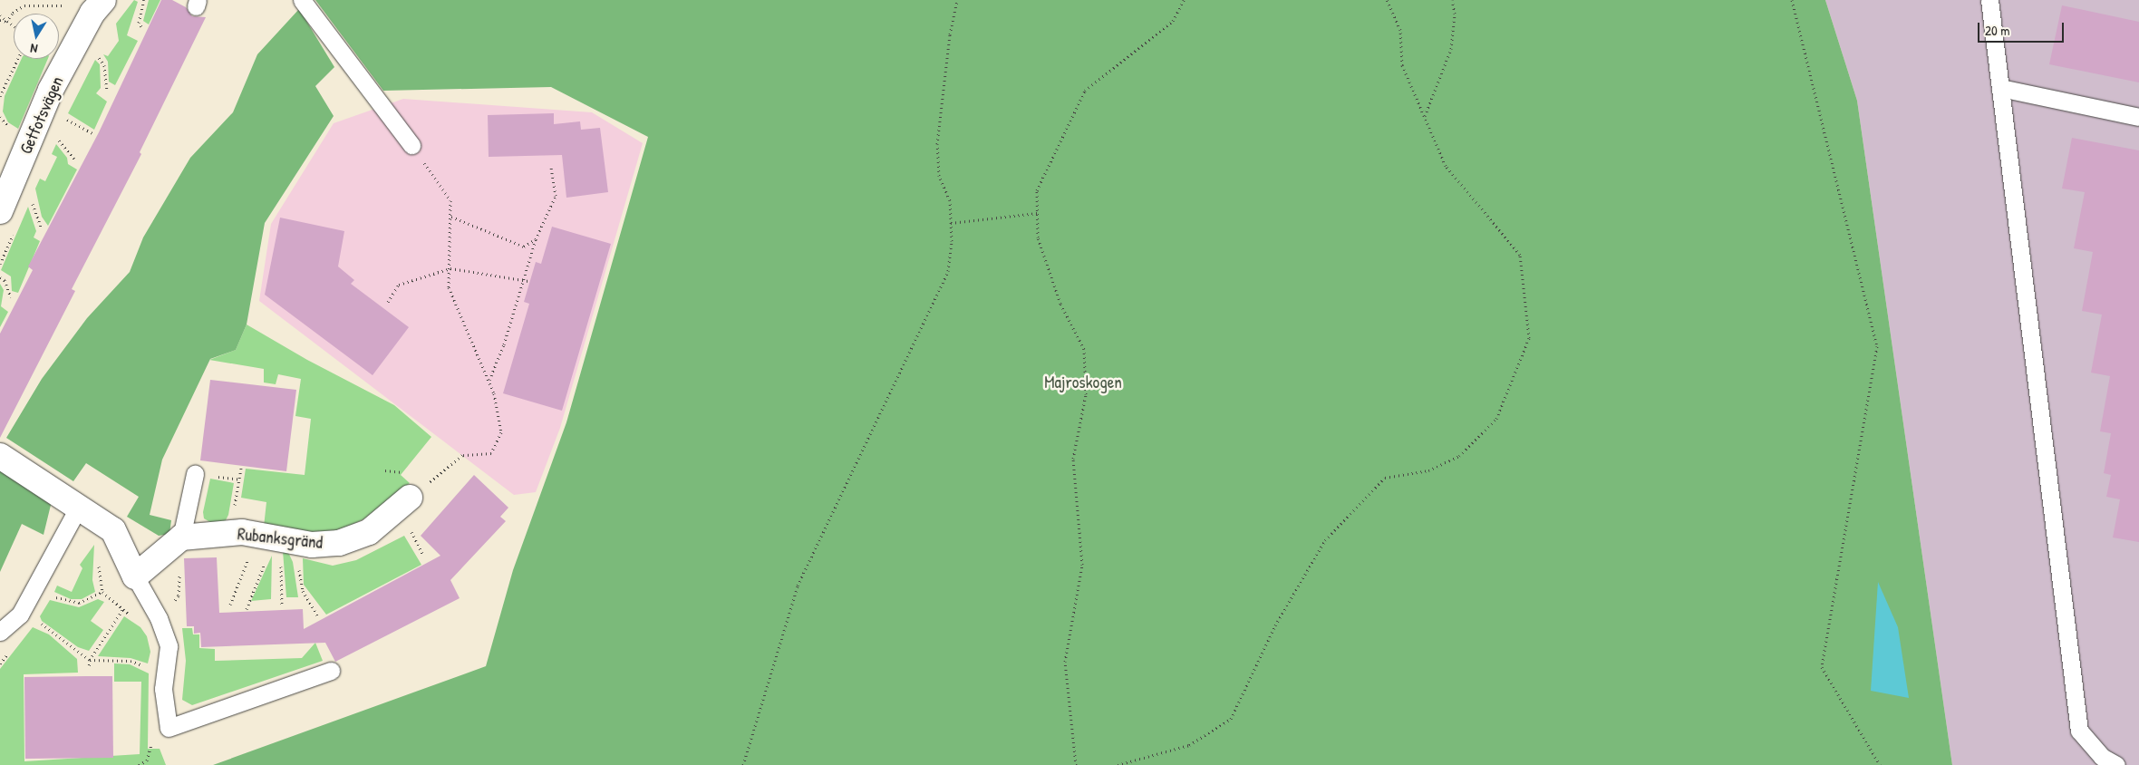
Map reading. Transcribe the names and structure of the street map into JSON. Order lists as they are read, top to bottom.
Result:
{
  "streets": {
    "street": ["Getfotsvägen", "Rubanksgränd"]
  },
  "parks": ["Majroskogen"],
  "scale_bar": "20 m",
  "north": "bottom"
}
